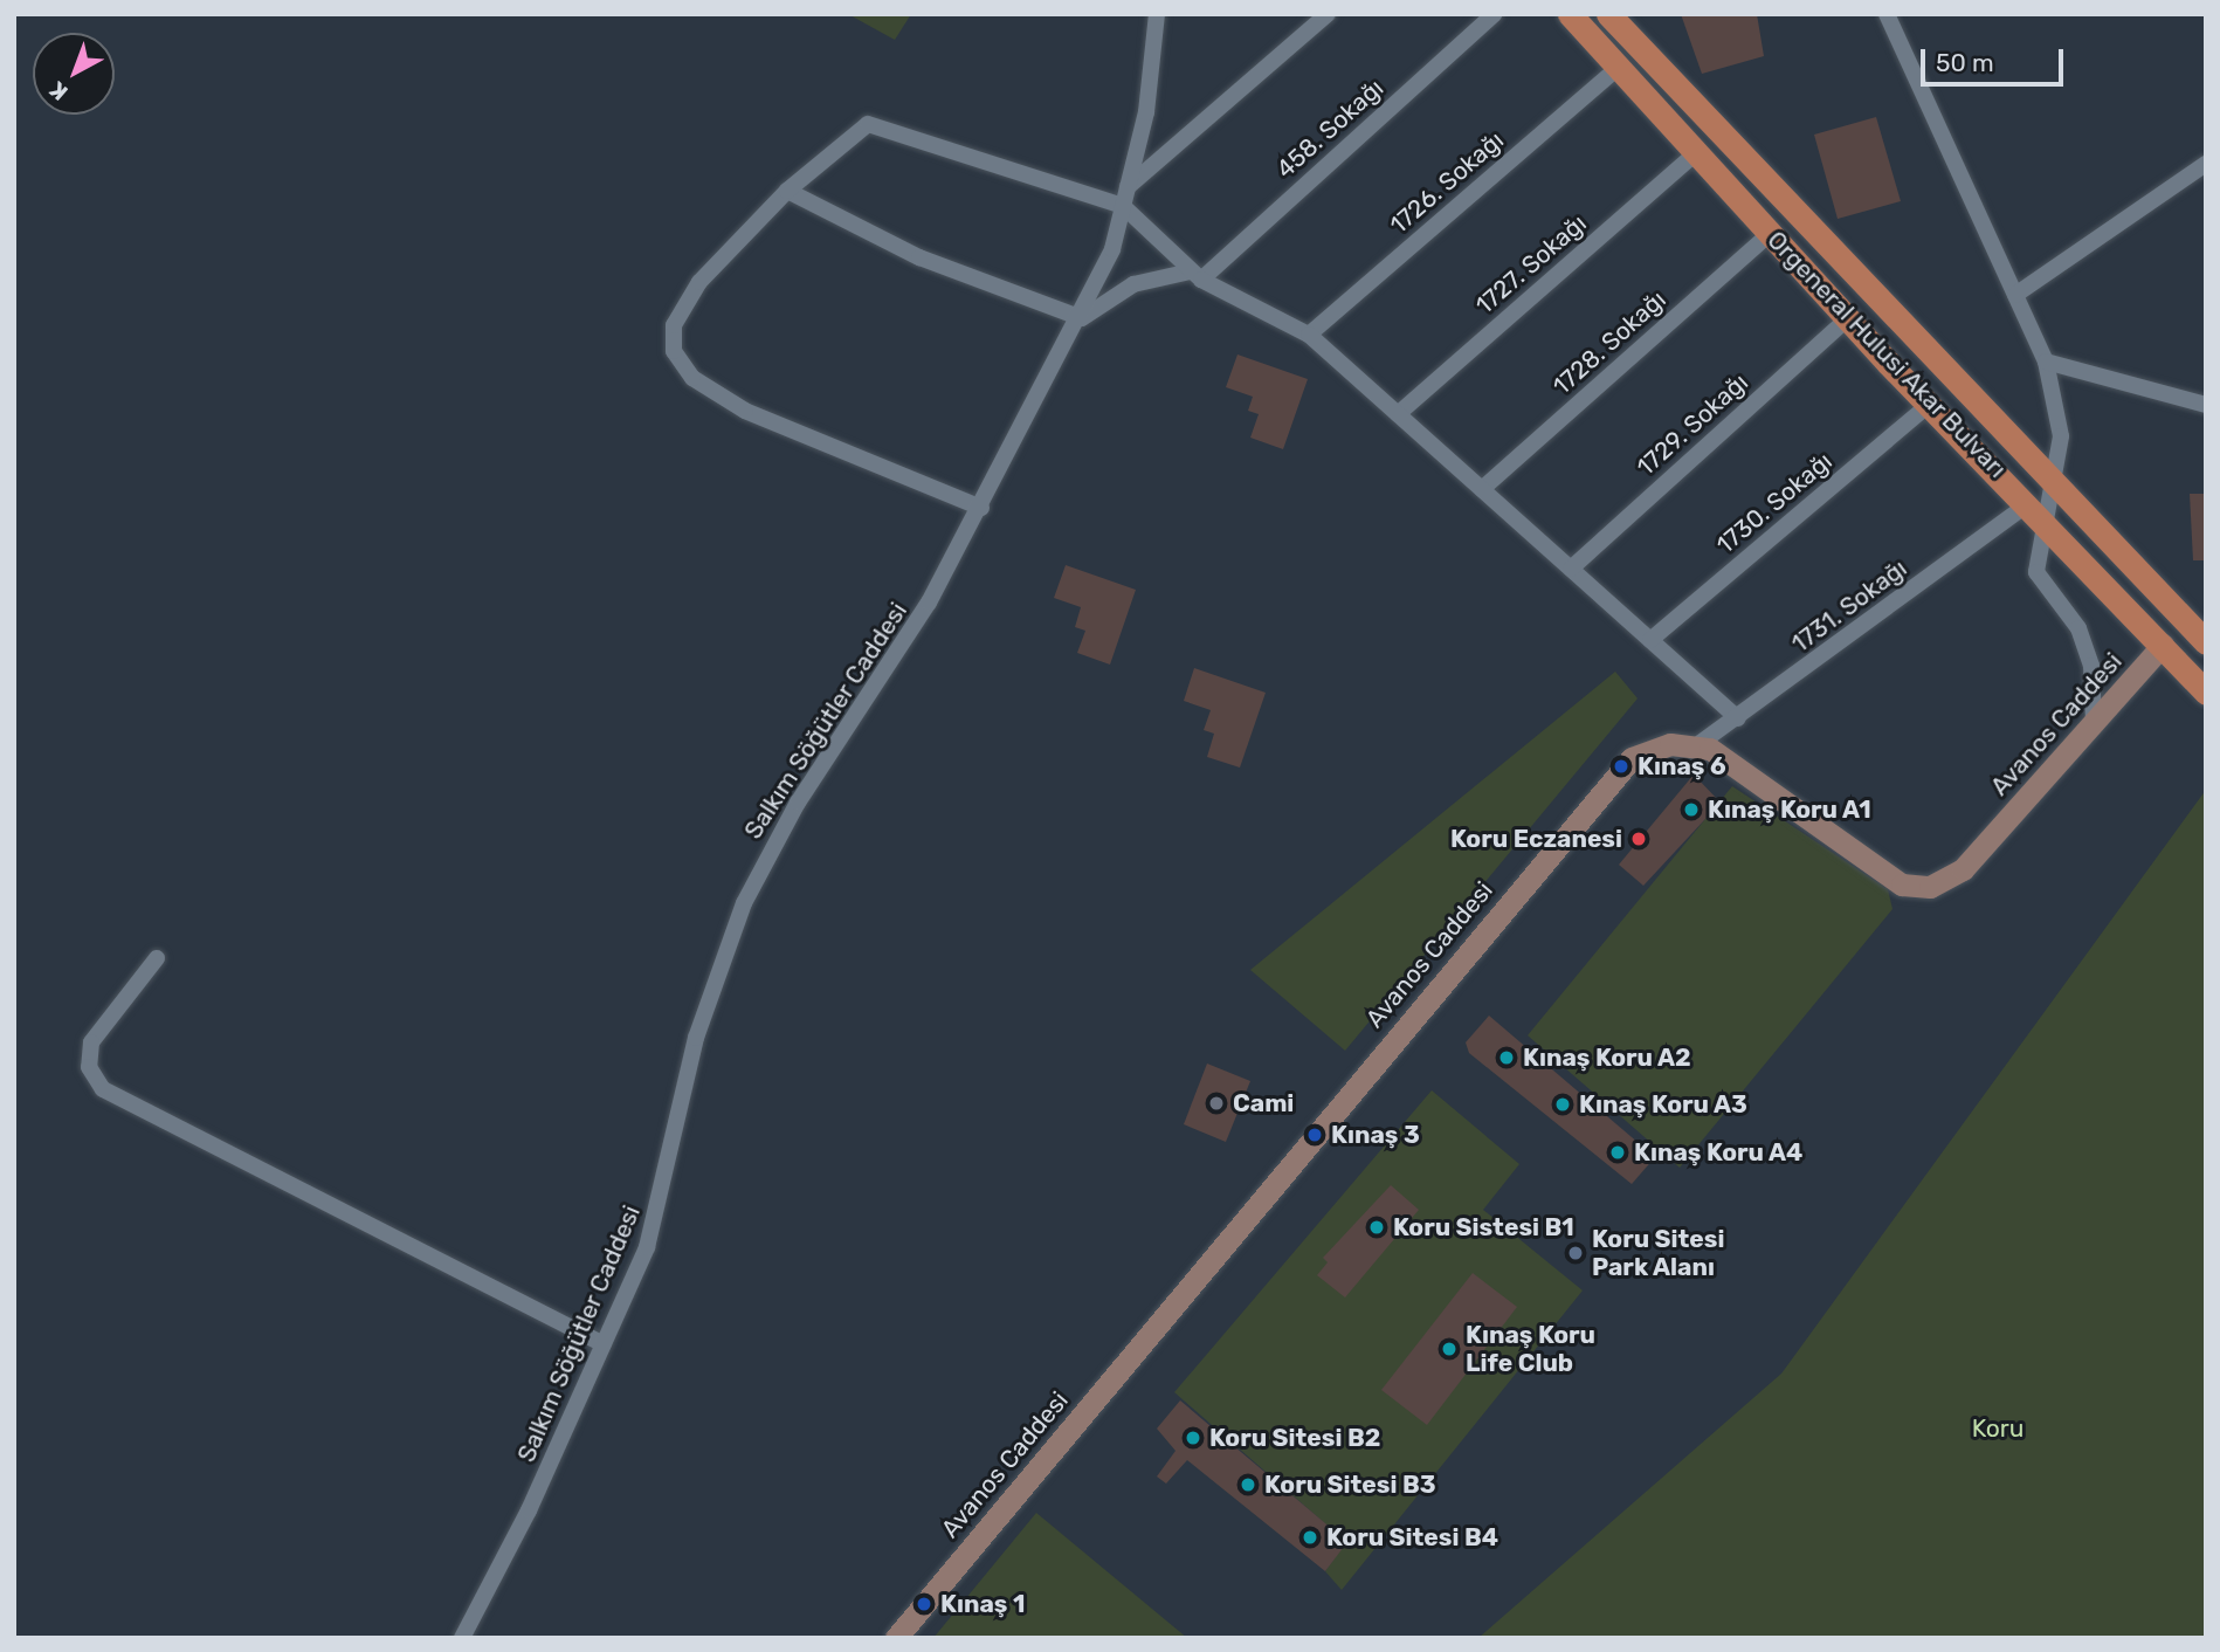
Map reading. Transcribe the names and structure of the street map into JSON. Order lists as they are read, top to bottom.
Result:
{
  "streets": {
    "main road": ["Orgeneral Hulusi Akar Bulvarı"],
    "street": [
      "458. Sokağı",
      "1726. Sokağı",
      "1727. Sokağı",
      "1728. Sokağı",
      "1729. Sokağı",
      "1730. Sokağı",
      "1731. Sokağı",
      "Salkım Söğütler Caddesi",
      "Avanos Caddesi"
    ]
  },
  "crossings": [
    ["1726. Sokağı", "Orgeneral Hulusi Akar Bulvarı"],
    ["1727. Sokağı", "Orgeneral Hulusi Akar Bulvarı"],
    ["1728. Sokağı", "Orgeneral Hulusi Akar Bulvarı"],
    ["Orgeneral Hulusi Akar Bulvarı", "1729. Sokağı"],
    ["Orgeneral Hulusi Akar Bulvarı", "1730. Sokağı"],
    ["Orgeneral Hulusi Akar Bulvarı", "1731. Sokağı"],
    ["Orgeneral Hulusi Akar Bulvarı", "Avanos Caddesi"],
    ["1731. Sokağı", "Avanos Caddesi"]
  ],
  "parks": ["Koru"],
  "places": [
    "Kınaş 6",
    "Kınaş Koru A1",
    "Koru Eczanesi",
    "Kınaş Koru A2",
    "Cami",
    "Kınaş Koru A3",
    "Kınaş 3",
    "Kınaş Koru A4",
    "Koru Sistesi B1",
    "Koru Sitesi Park Alanı",
    "Kınaş Koru Life Club",
    "Koru Sitesi B2",
    "Koru Sitesi B3",
    "Koru Sitesi B4",
    "Kınaş 1"
  ],
  "scale_bar": "50 m",
  "north": "bottom left"
}
